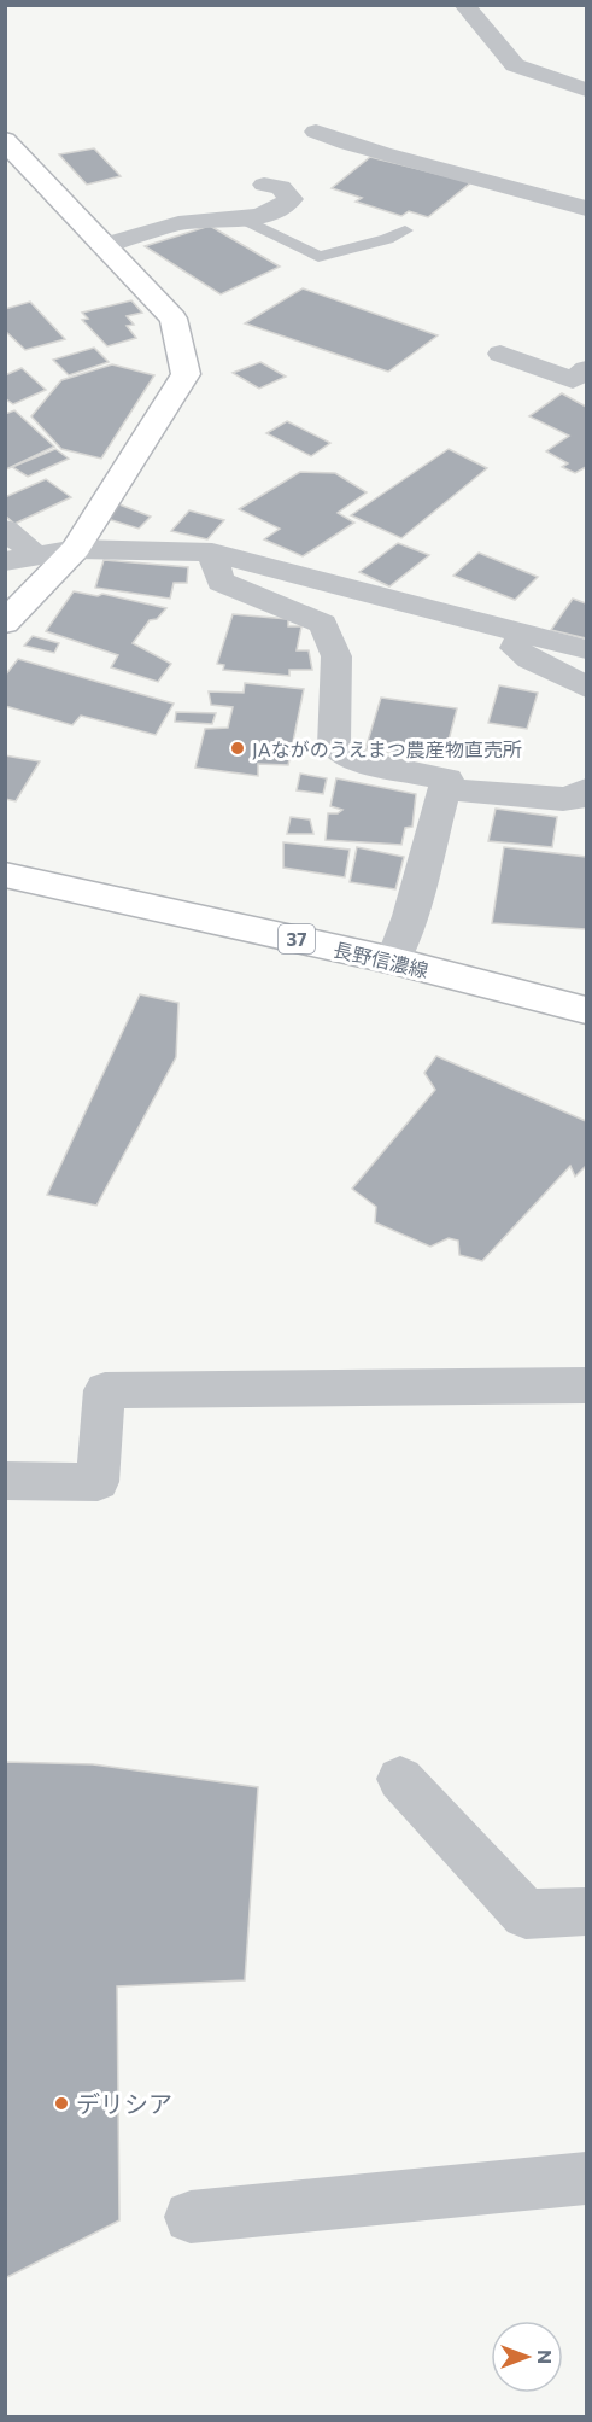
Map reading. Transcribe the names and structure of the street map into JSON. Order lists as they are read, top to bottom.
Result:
{
  "streets": {
    "street": ["37", "長野信濃線"]
  },
  "places": ["JAながのうえまつ農産物直売所", "デリシア"],
  "north": "right"
}
